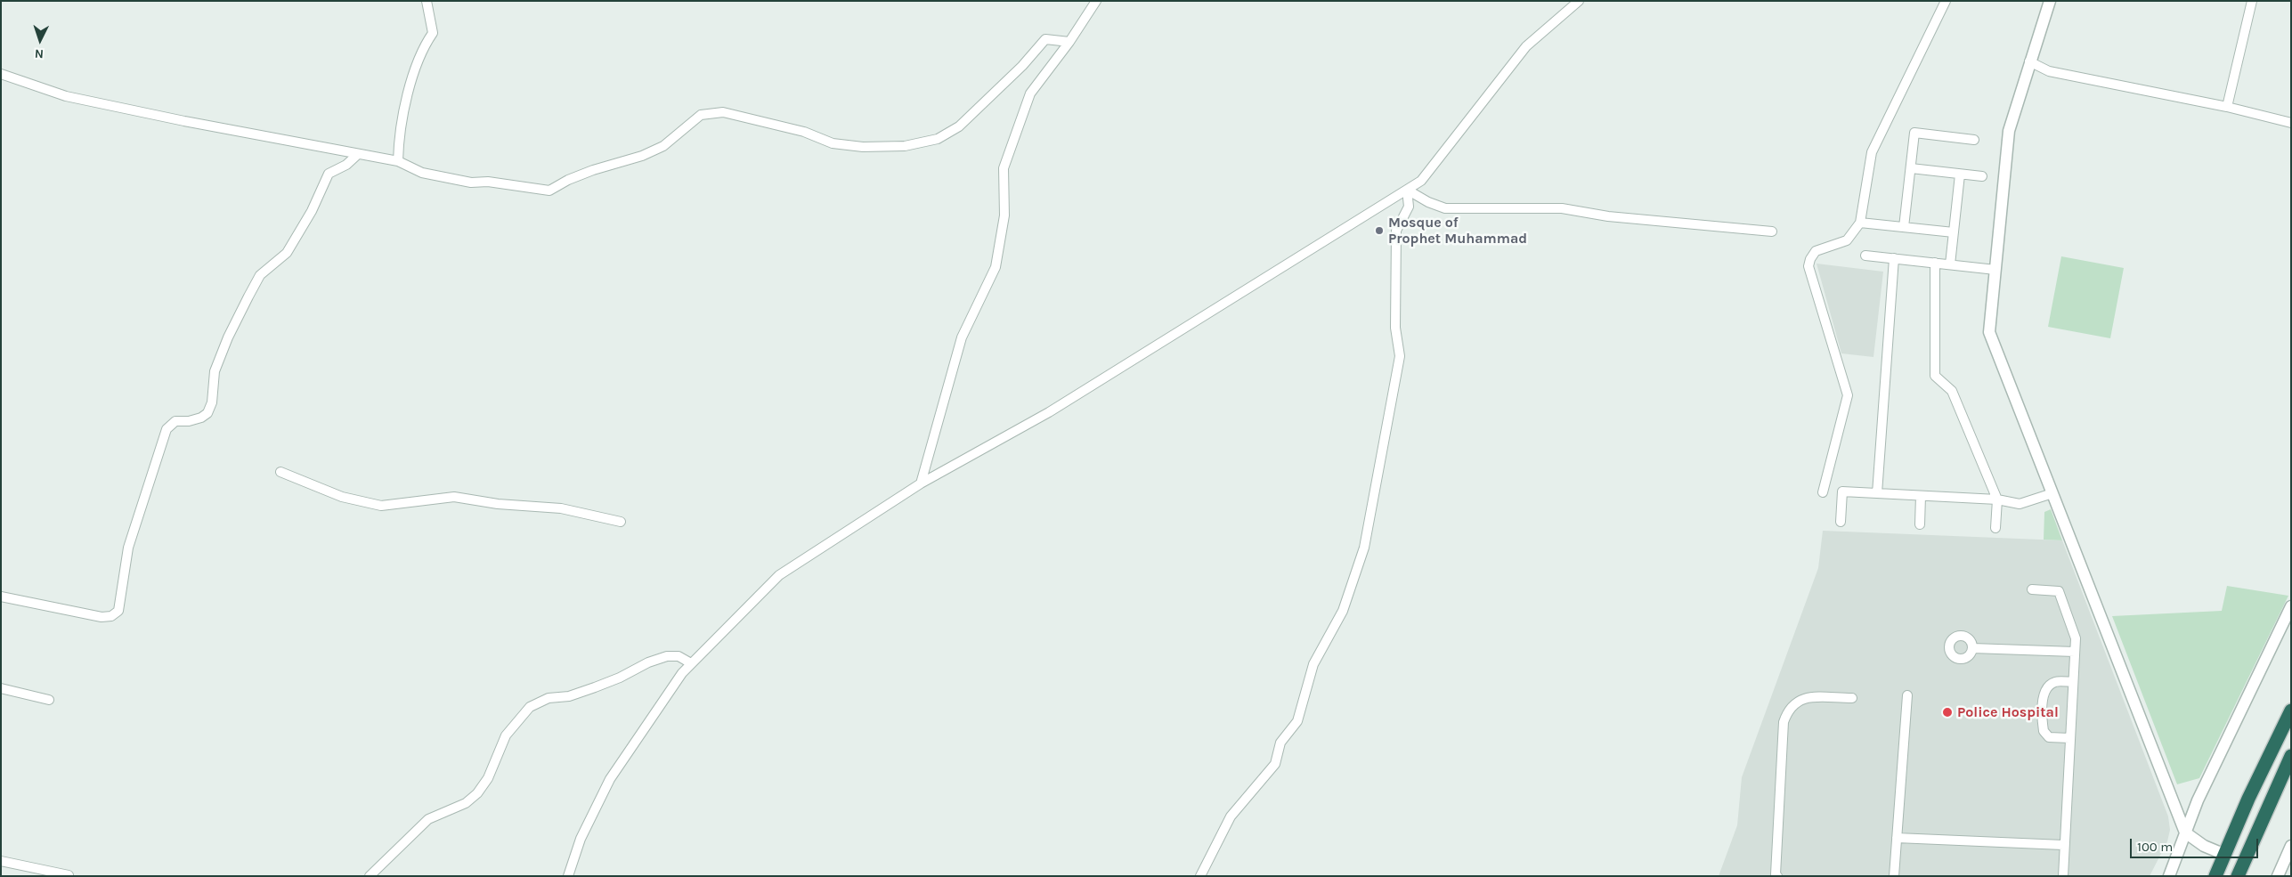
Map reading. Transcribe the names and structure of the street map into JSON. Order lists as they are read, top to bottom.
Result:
{
  "places": ["Mosque of Prophet Muhammad", "Police Hospital"],
  "scale_bar": "100 m",
  "north": "bottom"
}
